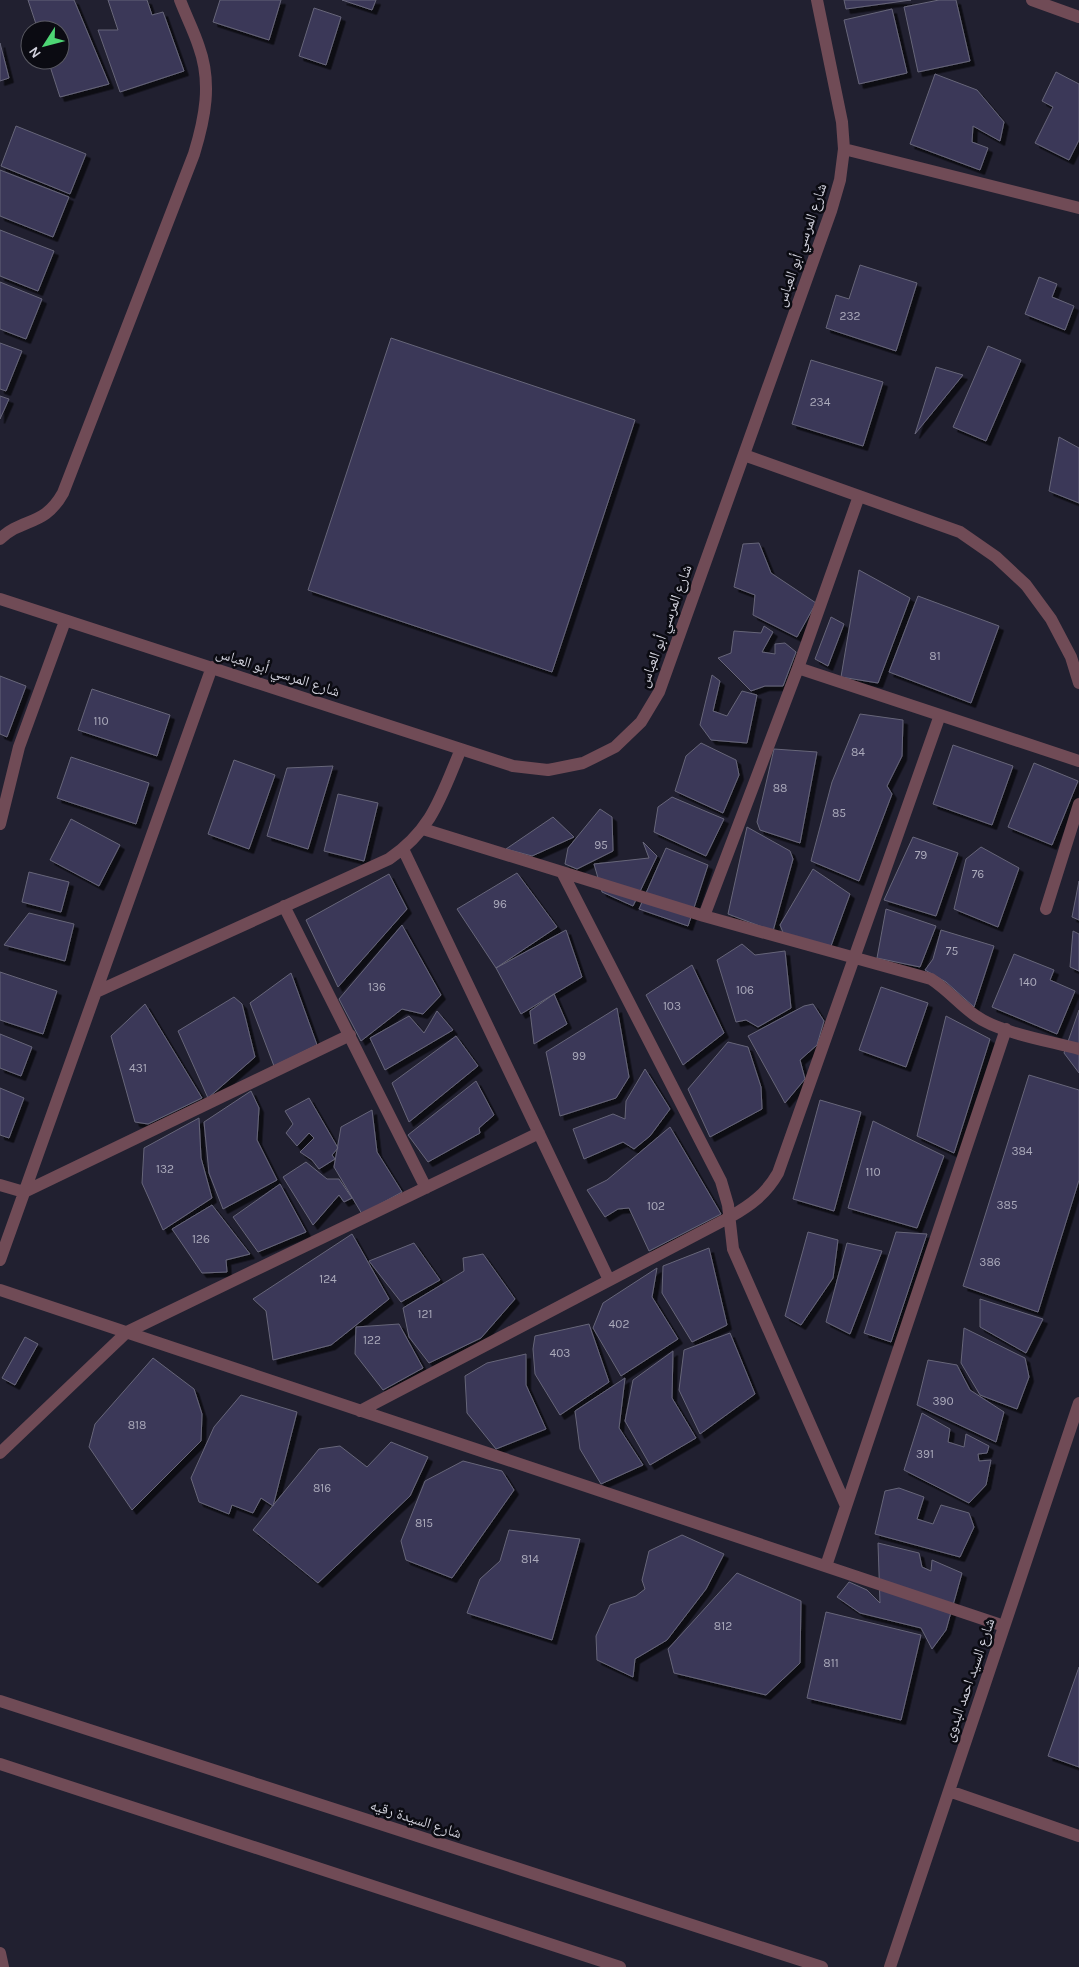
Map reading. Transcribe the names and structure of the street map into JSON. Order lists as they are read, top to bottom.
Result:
{
  "streets": {
    "street": ["شارع المرسي أبو العباس", "شارع السيد احمد البدوى", "شارع السيدة رقيه"]
  },
  "house_numbers": [
    "232",
    "234",
    "81",
    "110",
    "84",
    "88",
    "85",
    "95",
    "79",
    "76",
    "96",
    "75",
    "140",
    "136",
    "106",
    "103",
    "99",
    "431",
    "384",
    "132",
    "110",
    "385",
    "102",
    "126",
    "386",
    "124",
    "121",
    "402",
    "122",
    "403",
    "390",
    "818",
    "391",
    "816",
    "815",
    "814",
    "812",
    "811"
  ],
  "north": "bottom left"
}
